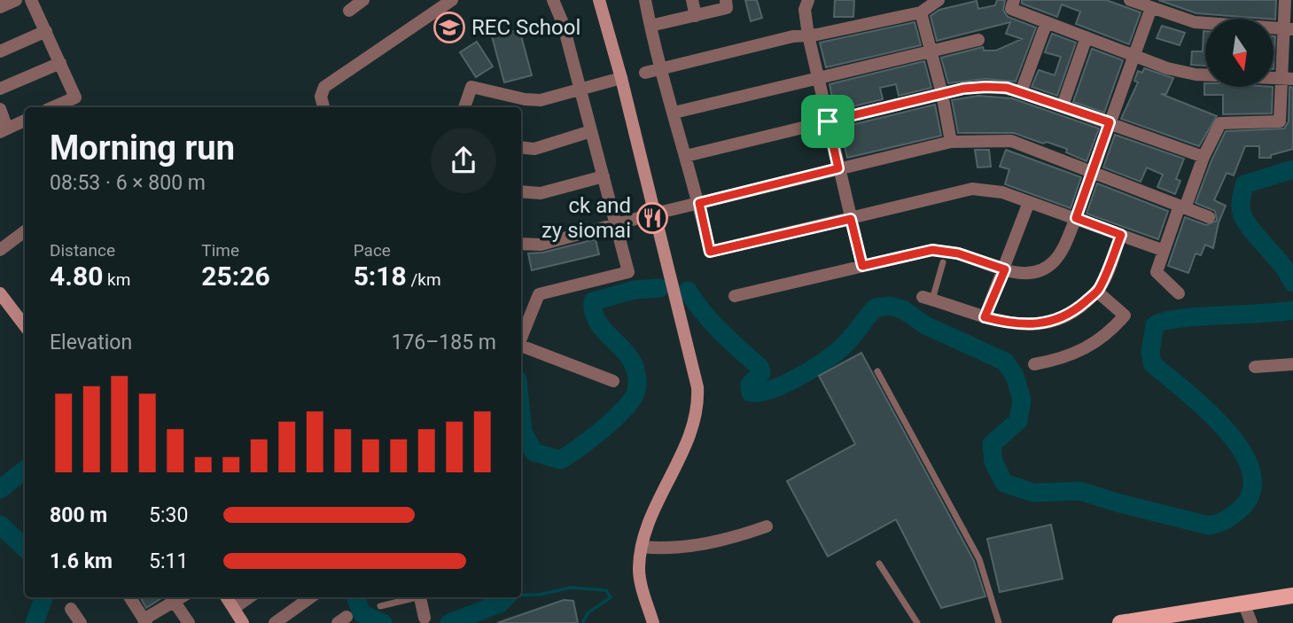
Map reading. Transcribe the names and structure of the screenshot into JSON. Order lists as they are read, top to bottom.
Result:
{
  "places": {
    "school or university": ["REC School"],
    "restaurant": ["ck and zy siomai"]
  },
  "north": "bottom",
  "page": {
    "heading": ["Morning run", "08:53 · 6 × 800 m"],
    "stats": [
      ["Distance", "4.80 km"],
      ["Time", "25:26"],
      ["Pace", "5:18 /km"]
    ],
    "chart": ["Elevation", "176–185 m"],
    "list": [
      {
        "name": "800 m",
        "note": "5:30"
      },
      {
        "name": "1.6 km",
        "note": "5:11"
      }
    ]
  }
}
